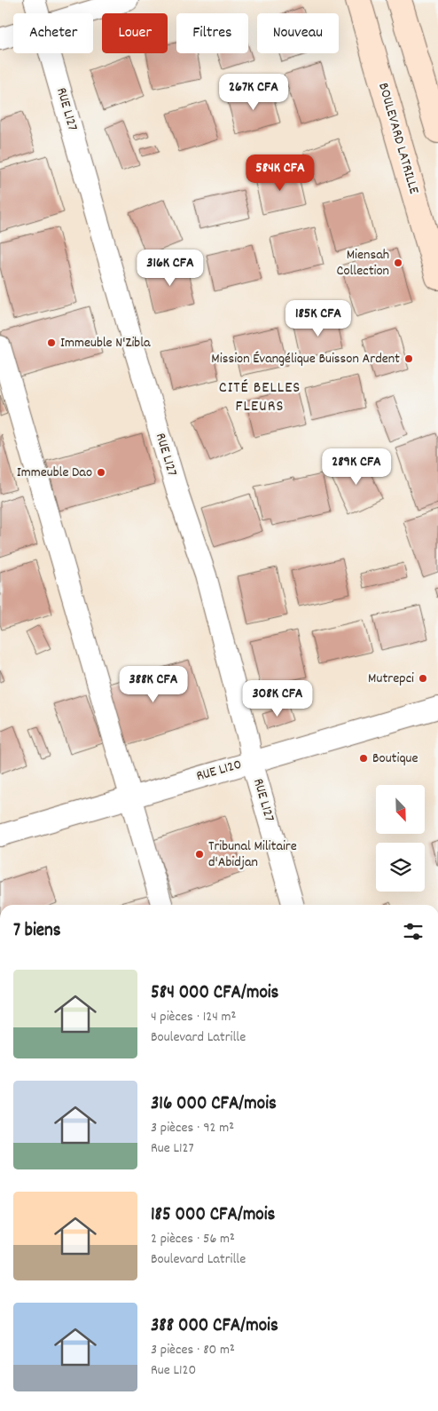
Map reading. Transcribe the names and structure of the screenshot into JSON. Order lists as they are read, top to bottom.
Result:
{
  "streets": {
    "main road": ["BOULEVARD LATRILLE"],
    "street": ["RUE L127", "RUE L120"]
  },
  "crossings": [
    ["RUE L127", "RUE L120"]
  ],
  "districts": ["CITÉ BELLES FLEURS"],
  "places": [
    "Miensah Collection",
    "Immeuble N'Zibla",
    "Mission Évangélique Buisson Ardent",
    "Immeuble Dao",
    "Mutrepci",
    "Boutique",
    "Tribunal Militaire d'Abidjan"
  ],
  "north": "bottom right",
  "page": {
    "chip": [
      "Acheter",
      "Louer",
      "Filtres",
      "Nouveau"
    ],
    "price": [
      "267K CFA",
      "584K CFA",
      "316K CFA",
      "185K CFA",
      "289K CFA",
      "388K CFA",
      "308K CFA"
    ],
    "heading": "7 biens",
    "list": [
      {
        "name": "584 000 CFA/mois",
        "note": "4 pièces · 124 m² · Boulevard Latrille"
      },
      {
        "name": "316 000 CFA/mois",
        "note": "3 pièces · 92 m² · Rue L127"
      },
      {
        "name": "185 000 CFA/mois",
        "note": "2 pièces · 56 m² · Boulevard Latrille"
      },
      {
        "name": "388 000 CFA/mois",
        "note": "3 pièces · 80 m² · Rue L120"
      }
    ]
  }
}
